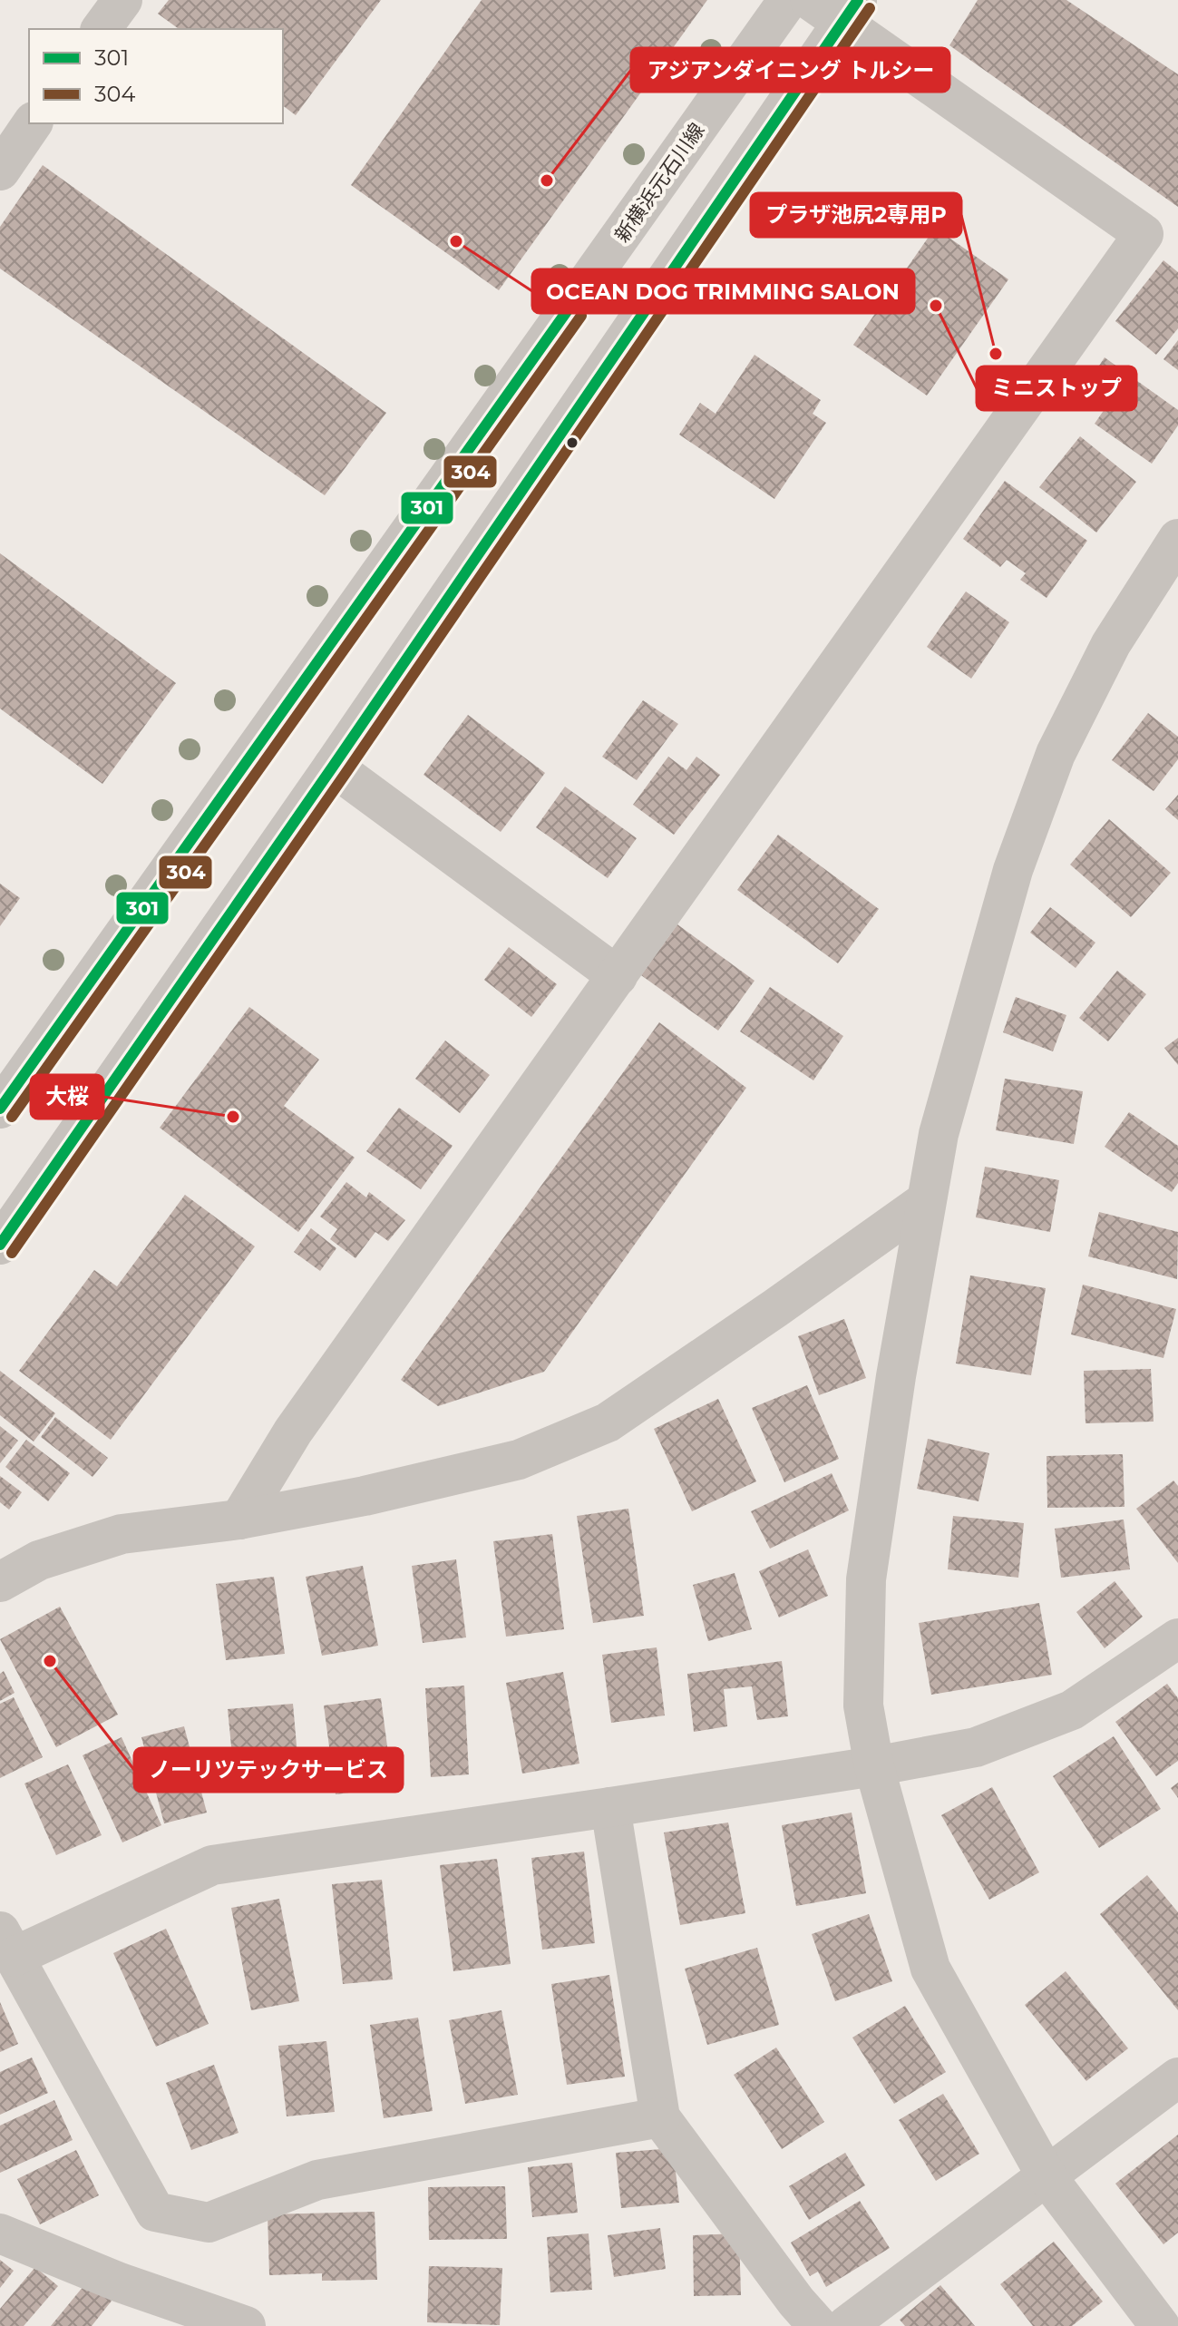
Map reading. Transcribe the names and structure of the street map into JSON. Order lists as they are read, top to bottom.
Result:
{
  "streets": {
    "street": ["新横浜元石川線"]
  },
  "places": [
    "アジアンダイニング トルシー",
    "OCEAN DOG TRIMMING SALON",
    "ミニストップ",
    "プラザ池尻2専用P",
    "大桜",
    "ノーリツテックサービス"
  ],
  "lines": ["transit line 301", "transit line 304"],
  "legend": ["301", "304"]
}
